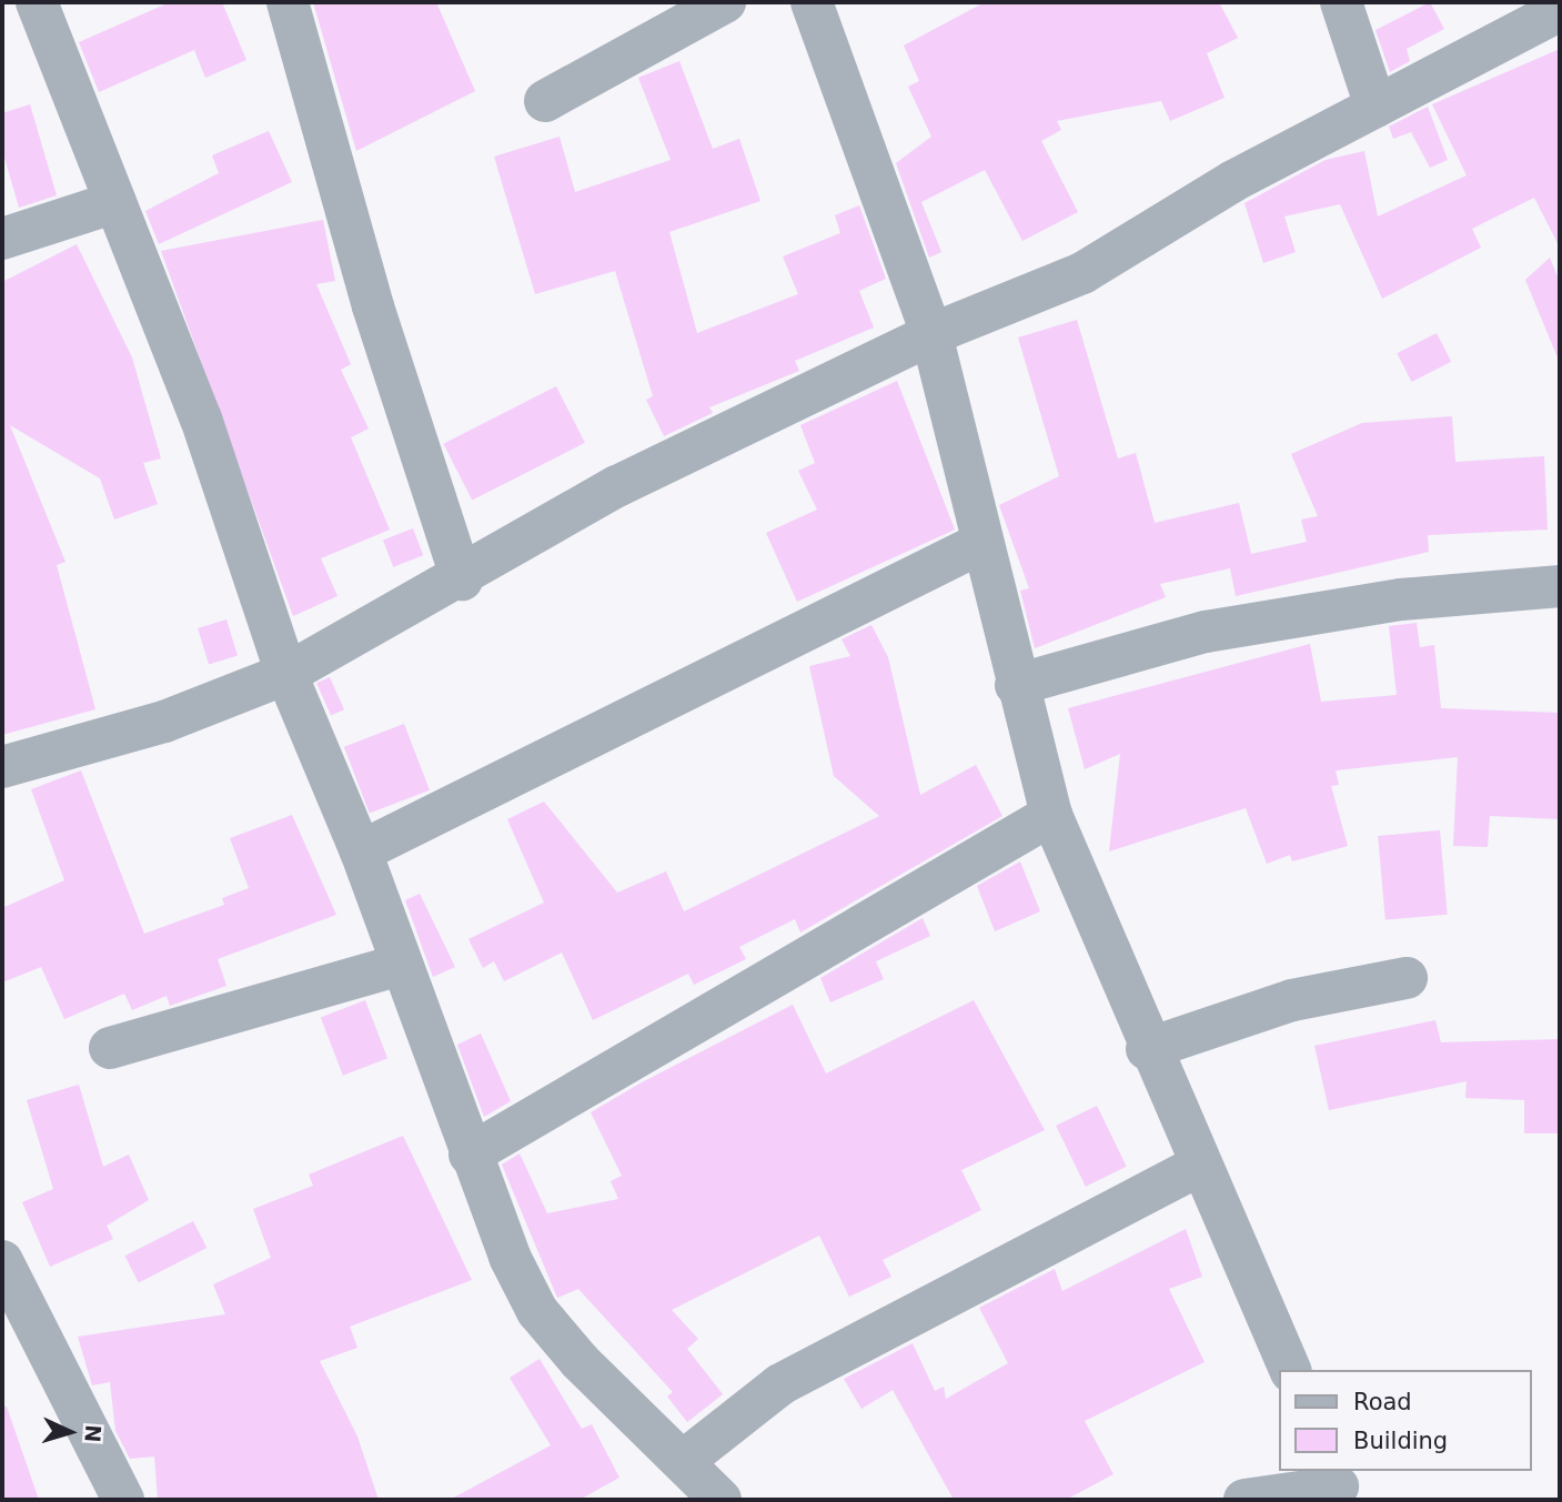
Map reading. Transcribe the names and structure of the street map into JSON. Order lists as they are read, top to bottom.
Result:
{
  "legend": ["Road", "Building"],
  "north": "right"
}
